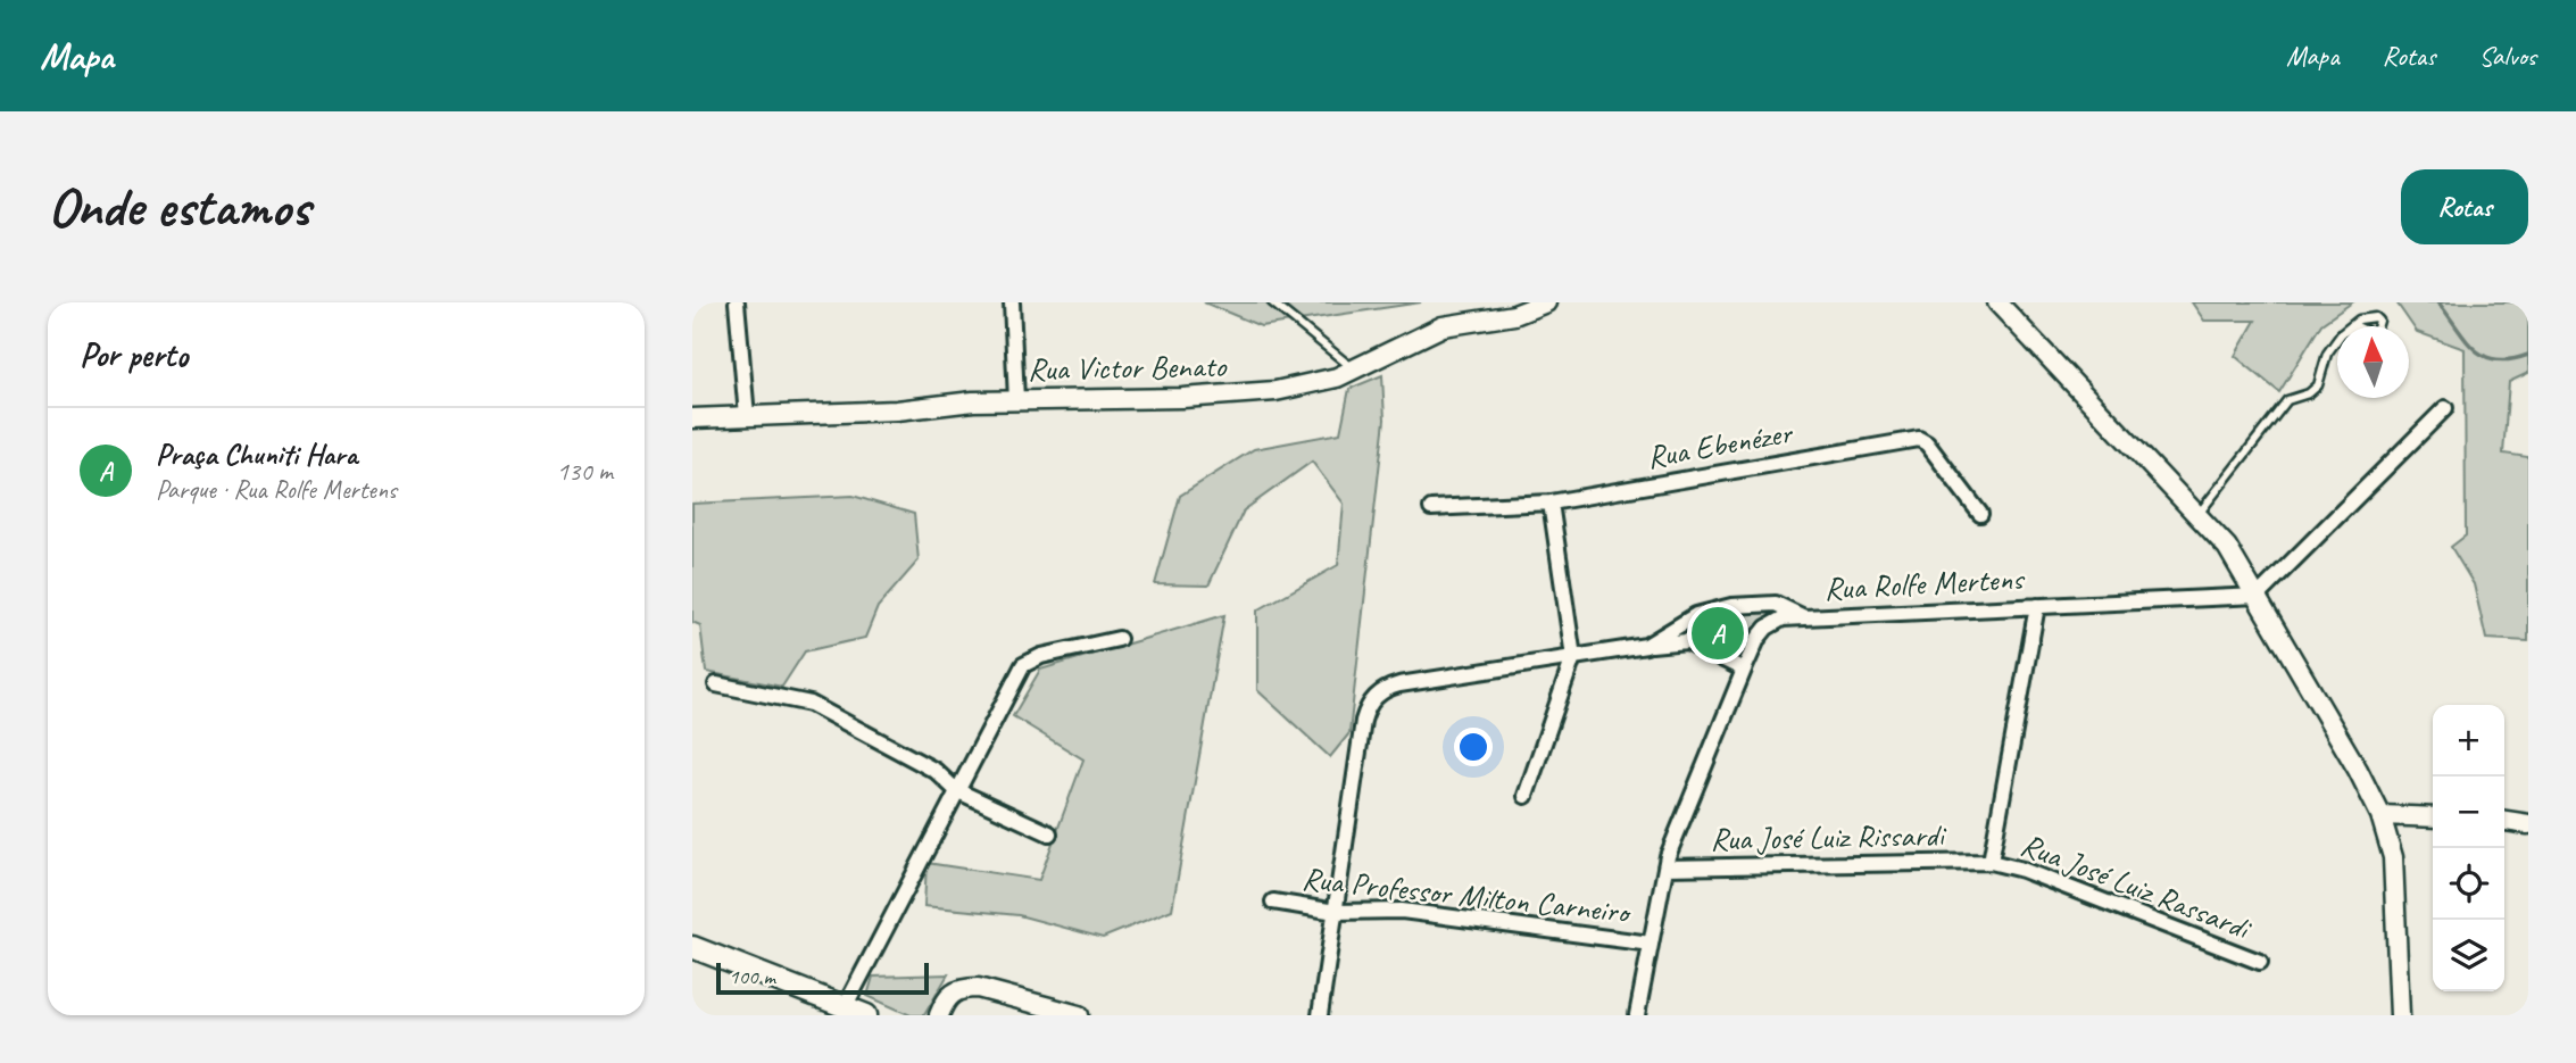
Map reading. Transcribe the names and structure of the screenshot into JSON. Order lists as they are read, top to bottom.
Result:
{
  "streets": {
    "street": [
      "Rua Victor Benato",
      "Rua Ebenézer",
      "Rua Rolfe Mertens",
      "Rua José Luiz Rissardi",
      "Rua José Luiz Rassardi",
      "Rua Professor Milton Carneiro"
    ]
  },
  "crossings": [
    ["Rua Rolfe Mertens", "Rua Professor Milton Carneiro"],
    ["Rua José Luiz Rissardi", "Rua José Luiz Rassardi"]
  ],
  "scale_bar": "100 m",
  "north": "top",
  "page": {
    "header": "Mapa",
    "nav": ["Mapa", "Rotas", "Salvos"],
    "buttons": "Rotas",
    "title": "Onde estamos",
    "heading": "Por perto",
    "list": [
      {
        "mark": "A",
        "name": "Praça Chuniti Hara",
        "note": "Parque · Rua Rolfe Mertens",
        "value": "130 m"
      }
    ],
    "pins": "A",
    "map_buttons": ["+", "−"],
    "scale": "100 m"
  }
}
